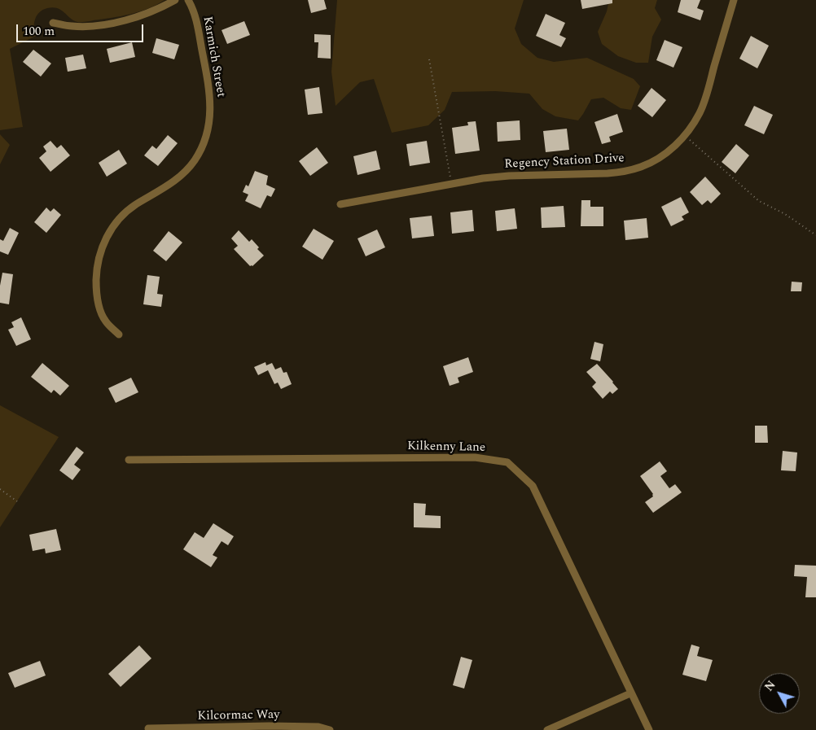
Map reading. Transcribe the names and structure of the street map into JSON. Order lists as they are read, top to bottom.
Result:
{
  "streets": {
    "street": [
      "Karmich Street",
      "Regency Station Drive",
      "Kilkenny Lane",
      "Kilcormac Way"
    ]
  },
  "scale_bar": "100 m",
  "north": "top left"
}
